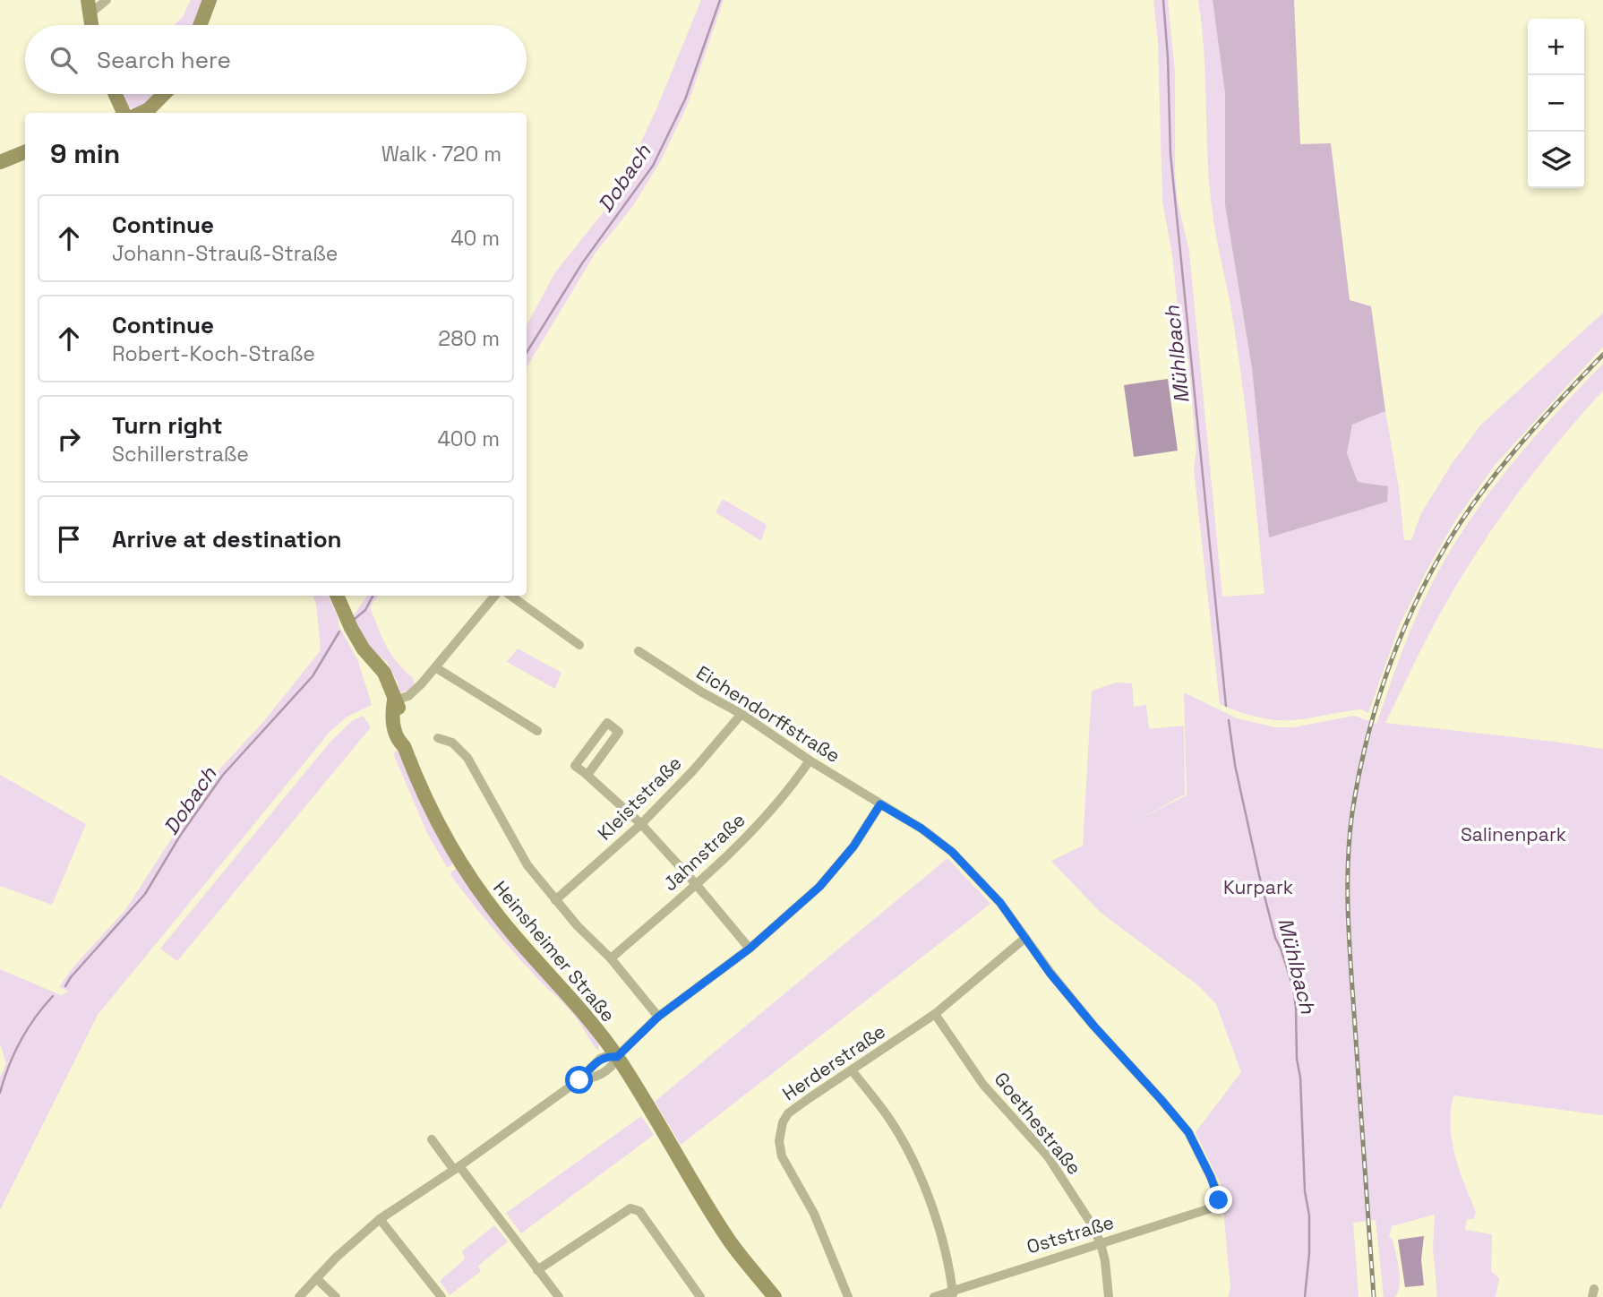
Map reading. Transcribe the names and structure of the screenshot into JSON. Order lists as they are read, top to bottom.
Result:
{
  "streets": {
    "street": [
      "Eichendorffstraße",
      "Kleiststraße",
      "Jahnstraße",
      "Heinsheimer Straße",
      "Herderstraße",
      "Goethestraße",
      "Oststraße"
    ]
  },
  "crossings": [
    ["Eichendorffstraße", "Kleiststraße"],
    ["Eichendorffstraße", "Jahnstraße"],
    ["Eichendorffstraße", "Herderstraße"],
    ["Eichendorffstraße", "Oststraße"],
    ["Herderstraße", "Goethestraße"],
    ["Goethestraße", "Oststraße"]
  ],
  "water": ["Dobach", "Mühlbach"],
  "parks": ["Salinenpark", "Kurpark"],
  "page": {
    "map_buttons": ["+", "−"],
    "search": "Search here",
    "heading": ["9 min", "Walk · 720 m"],
    "list": [
      ["Continue", "Johann-Strauß-Straße", "40 m"],
      ["Continue", "Robert-Koch-Straße", "280 m"],
      ["Turn right", "Schillerstraße", "400 m"],
      "Arrive at destination"
    ]
  }
}
